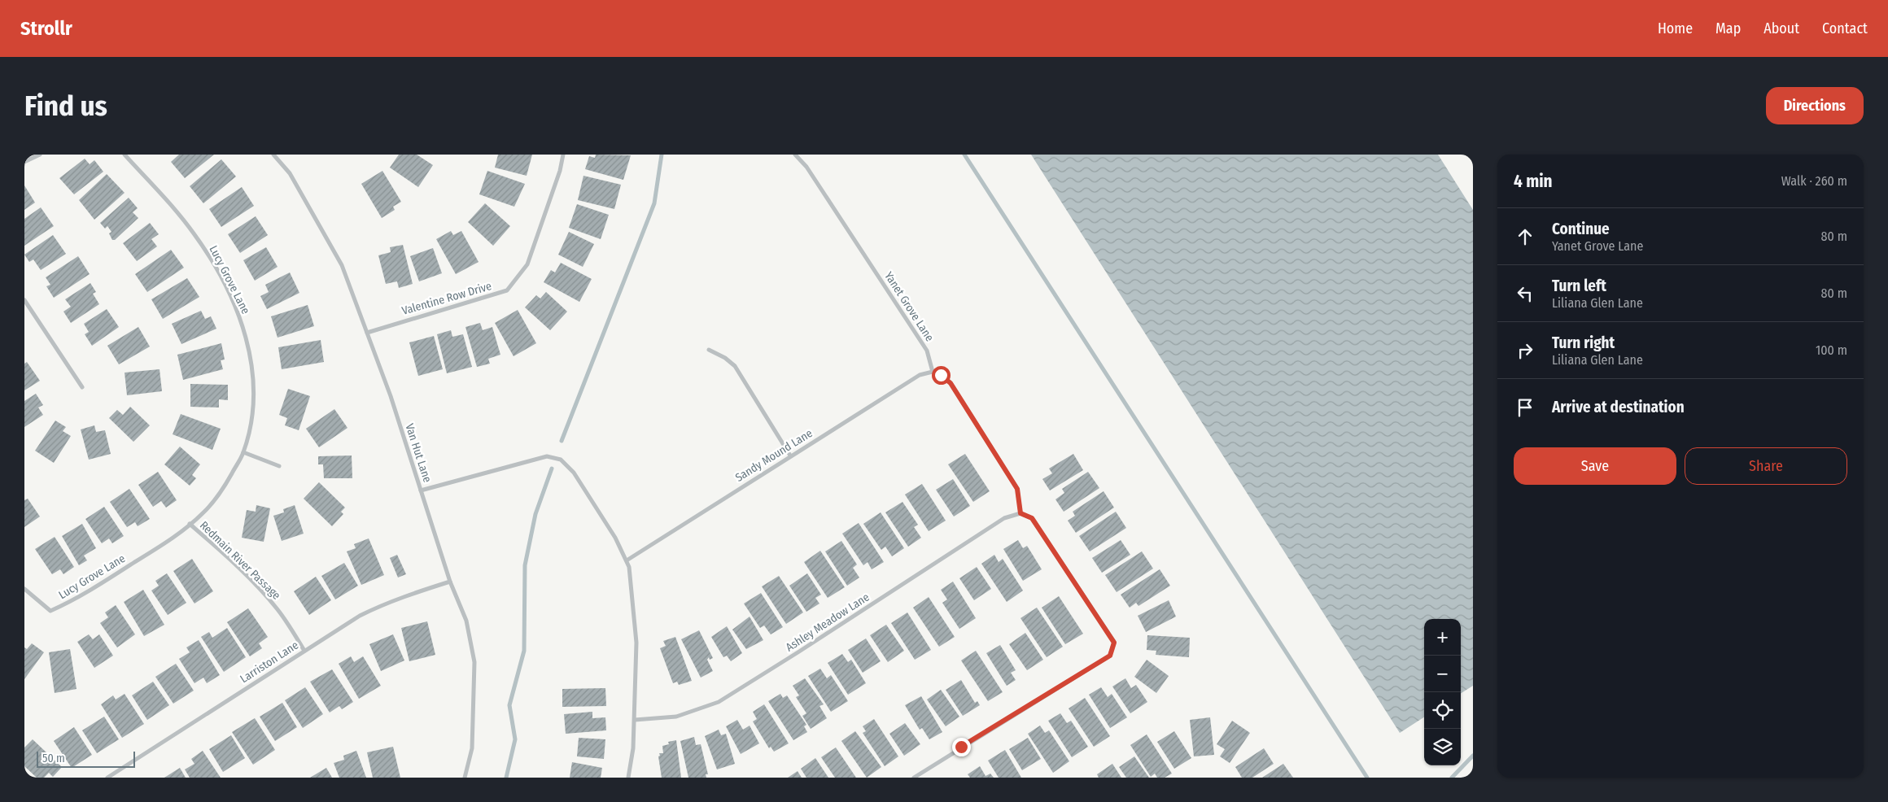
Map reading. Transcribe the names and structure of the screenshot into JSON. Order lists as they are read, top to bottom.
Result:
{
  "streets": {
    "street": [
      "Lucy Grove Lane",
      "Valentine Row Drive",
      "Yanet Grove Lane",
      "Van Hut Lane",
      "Sandy Mound Lane",
      "Redmain River Passage",
      "Ashley Meadow Lane",
      "Larriston Lane"
    ]
  },
  "crossings": [
    ["Lucy Grove Lane", "Redmain River Passage"],
    ["Valentine Row Drive", "Van Hut Lane"],
    ["Yanet Grove Lane", "Sandy Mound Lane"],
    ["Van Hut Lane", "Larriston Lane"],
    ["Redmain River Passage", "Larriston Lane"]
  ],
  "scale_bar": "50 m",
  "page": {
    "header": "Strollr",
    "nav": [
      "Home",
      "Map",
      "About",
      "Contact"
    ],
    "buttons": [
      "Directions",
      ["Save", "Share"]
    ],
    "title": "Find us",
    "heading": ["4 min", "Walk · 260 m"],
    "list": [
      ["Continue", "Yanet Grove Lane", "80 m"],
      ["Turn left", "Liliana Glen Lane", "80 m"],
      ["Turn right", "Liliana Glen Lane", "100 m"],
      "Arrive at destination"
    ],
    "map_buttons": ["+", "−"],
    "scale": "50 m"
  }
}
